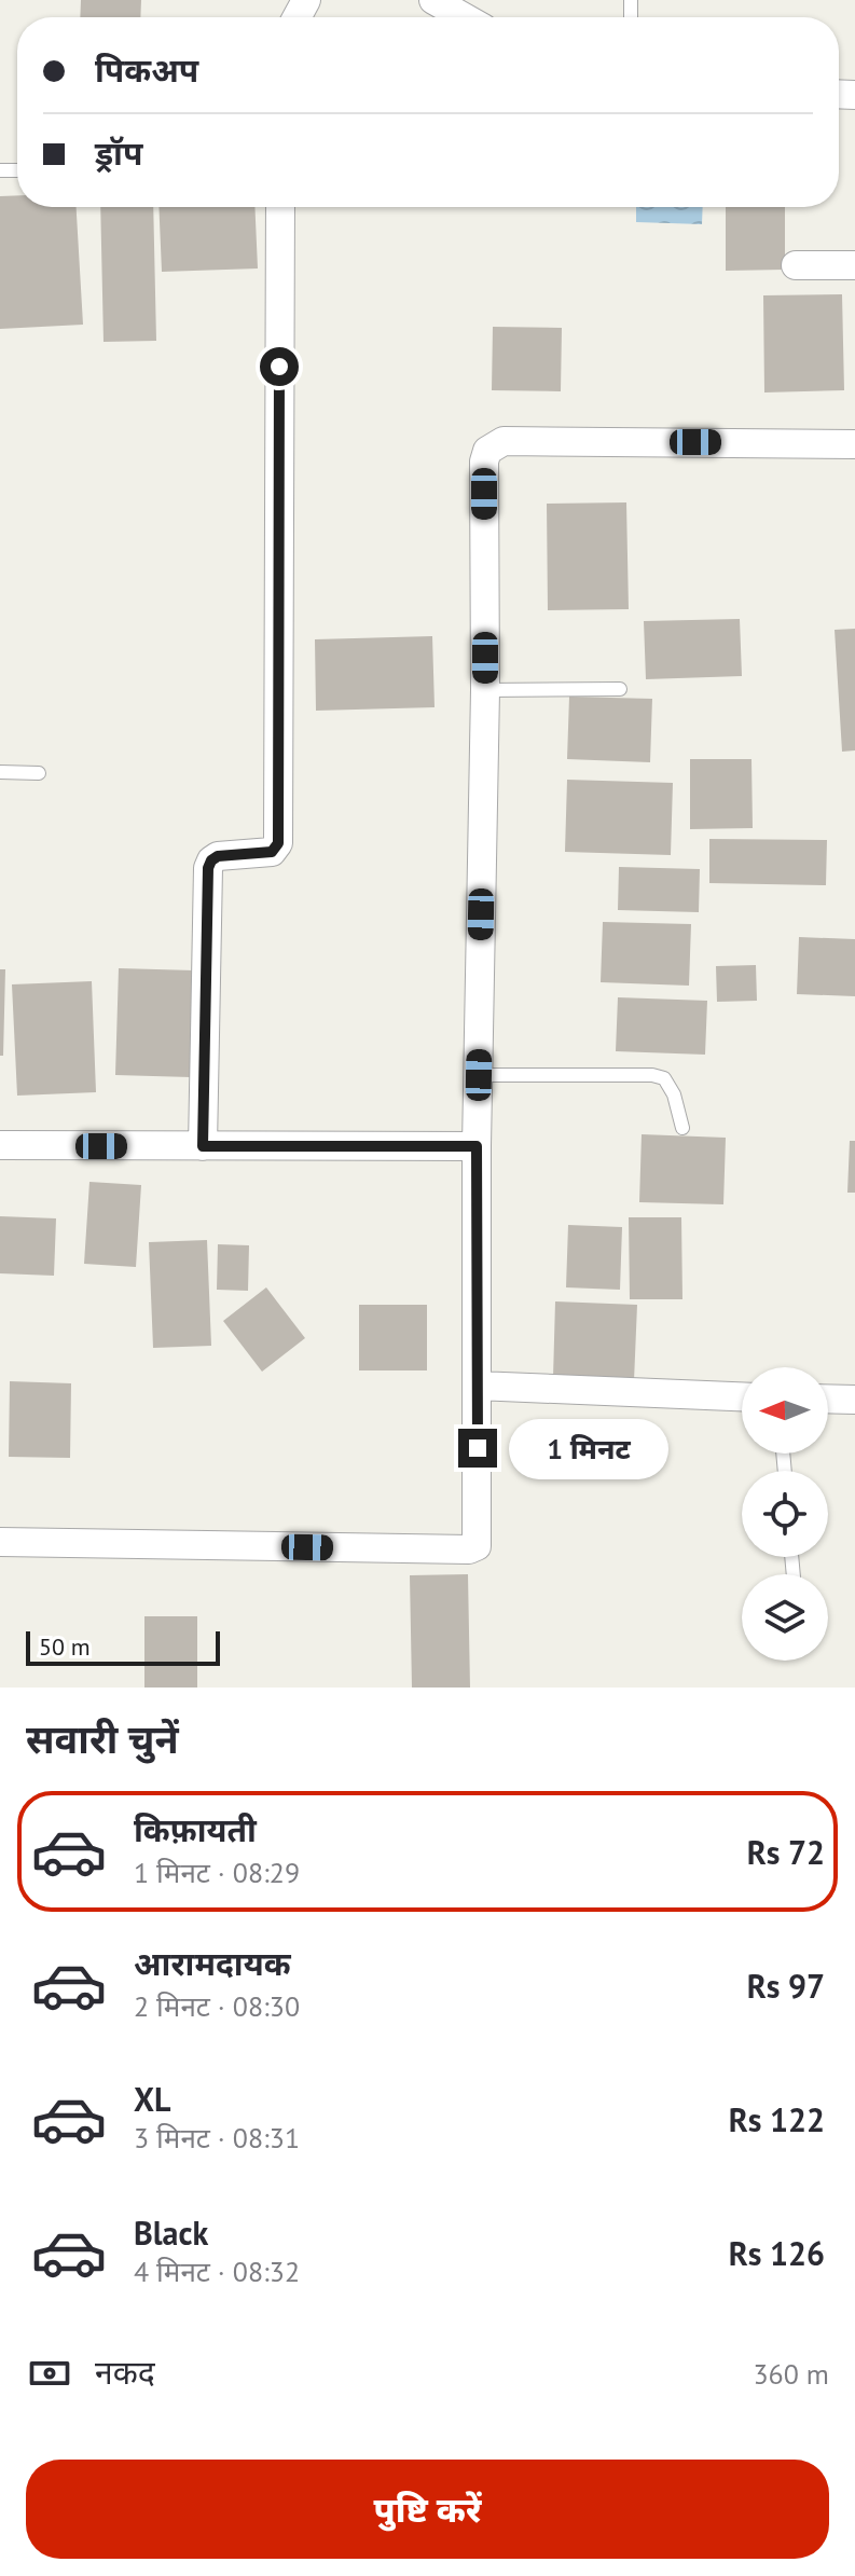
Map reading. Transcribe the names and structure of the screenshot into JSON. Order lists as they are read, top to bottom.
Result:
{
  "scale_bar": "50 m",
  "north": "left",
  "page": {
    "banner": ["पिकअप", "ड्रॉप"],
    "bubble": "1 मिनट",
    "scale": "50 m",
    "heading": "सवारी चुनें",
    "list": [
      {
        "name": "किफ़ायती",
        "note": "1 मिनट · 08:29",
        "value": "Rs 72"
      },
      {
        "name": "आरामदायक",
        "note": "2 मिनट · 08:30",
        "value": "Rs 97"
      },
      {
        "name": "XL",
        "note": "3 मिनट · 08:31",
        "value": "Rs 122"
      },
      {
        "name": "Black",
        "note": "4 मिनट · 08:32",
        "value": "Rs 126"
      }
    ],
    "pay": ["नकद", "360 m"],
    "buttons": "पुष्टि करें"
  }
}
